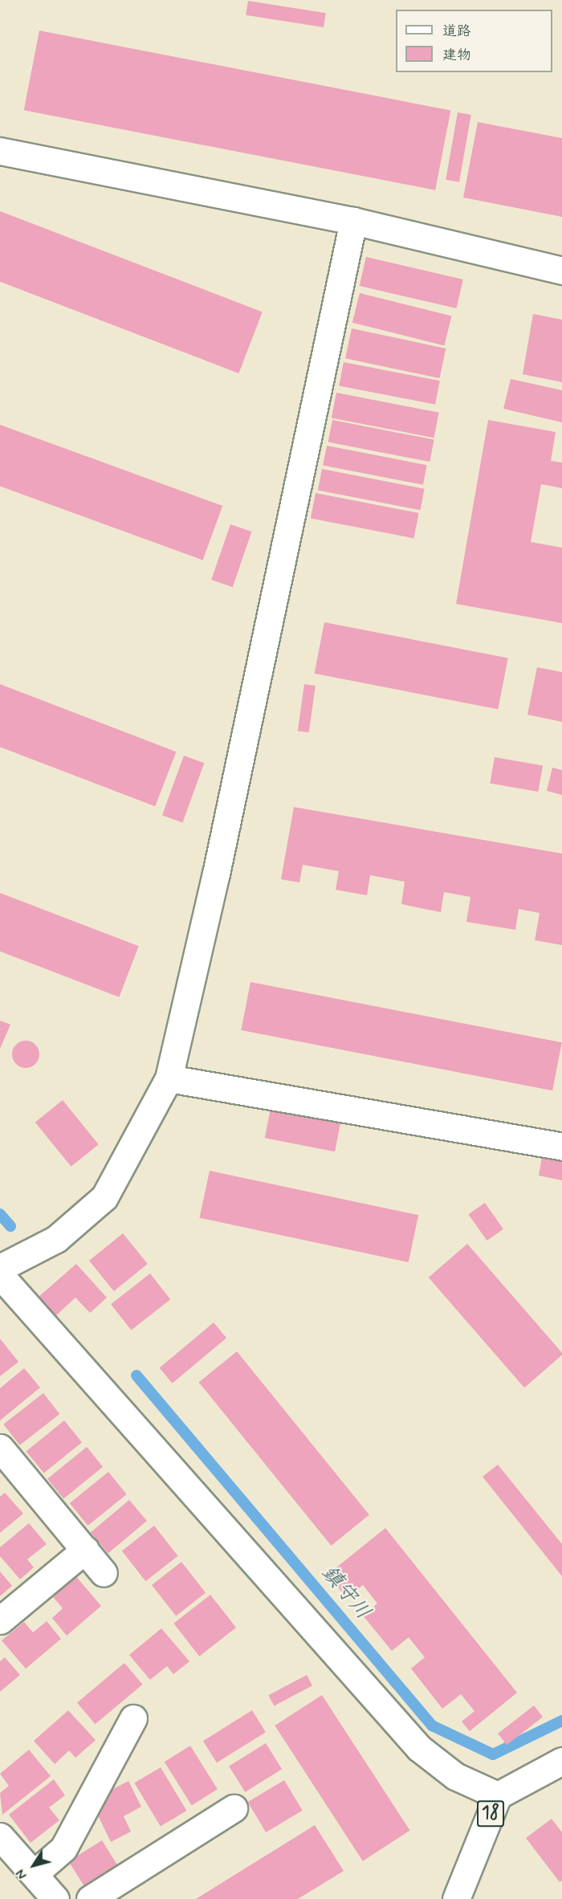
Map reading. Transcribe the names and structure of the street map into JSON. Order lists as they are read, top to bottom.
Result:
{
  "streets": {
    "street": ["18"]
  },
  "water": ["鎮守川"],
  "legend": ["道路", "建物"],
  "north": "bottom left"
}
